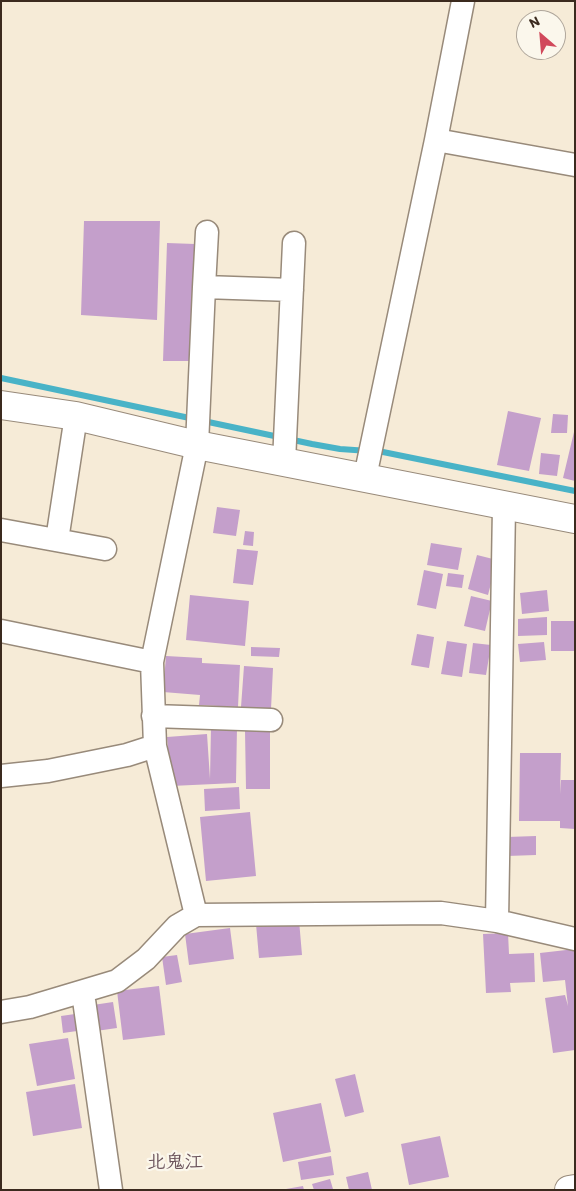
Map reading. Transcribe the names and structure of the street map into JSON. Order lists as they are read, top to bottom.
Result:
{
  "districts": ["北鬼江"],
  "north": "top left"
}
